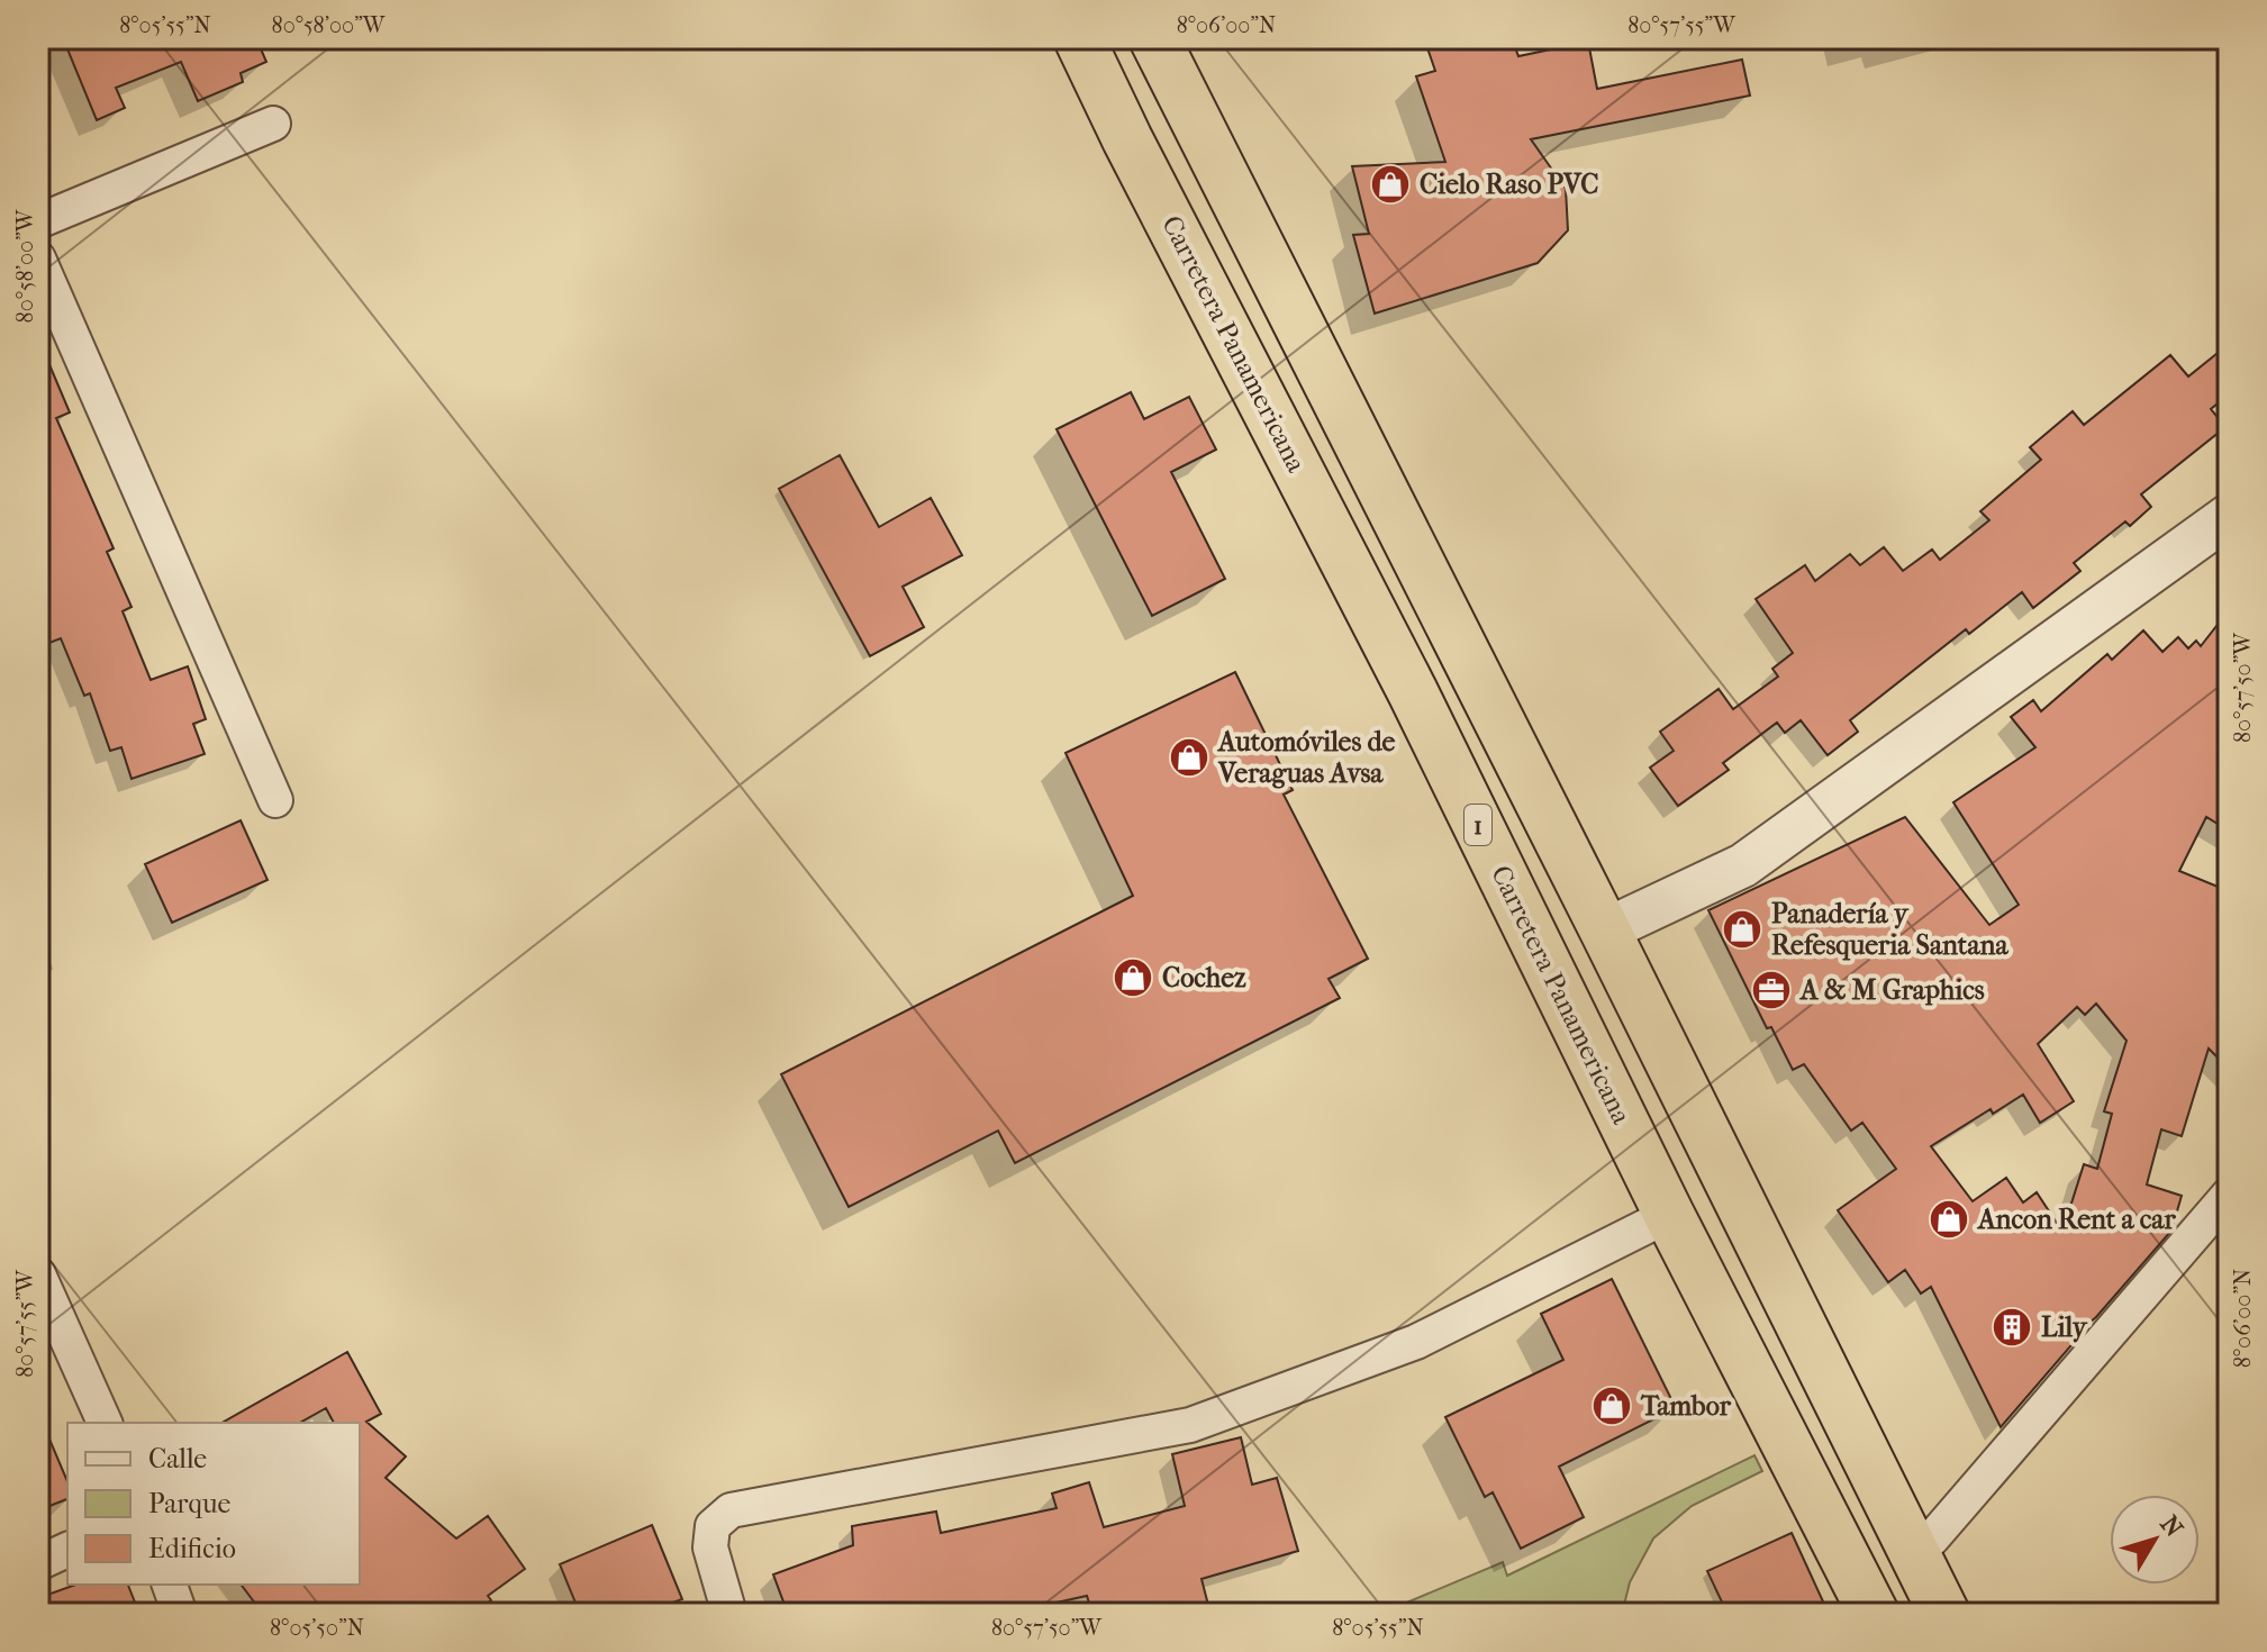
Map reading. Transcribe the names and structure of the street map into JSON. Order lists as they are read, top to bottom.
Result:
{
  "streets": {
    "highway": ["Carretera Panamericana", "1"]
  },
  "places": {
    "shop": [
      "Cielo Raso PVC",
      "Automóviles de Veraguas Avsa",
      "Panadería y Refesqueria Santana",
      "Cochez",
      "Ancon Rent a car",
      "Tambor"
    ],
    "office": ["A & M Graphics"],
    "building": ["Lily"]
  },
  "legend": ["Calle", "Parque", "Edificio"],
  "north": "top right",
  "coordinates": [
    "8°05'55\"N",
    "80°58'00\"W",
    "8°06'00\"N",
    "80°57'55\"W",
    "80°57'50\"W",
    "8°05'50\"N"
  ]
}
